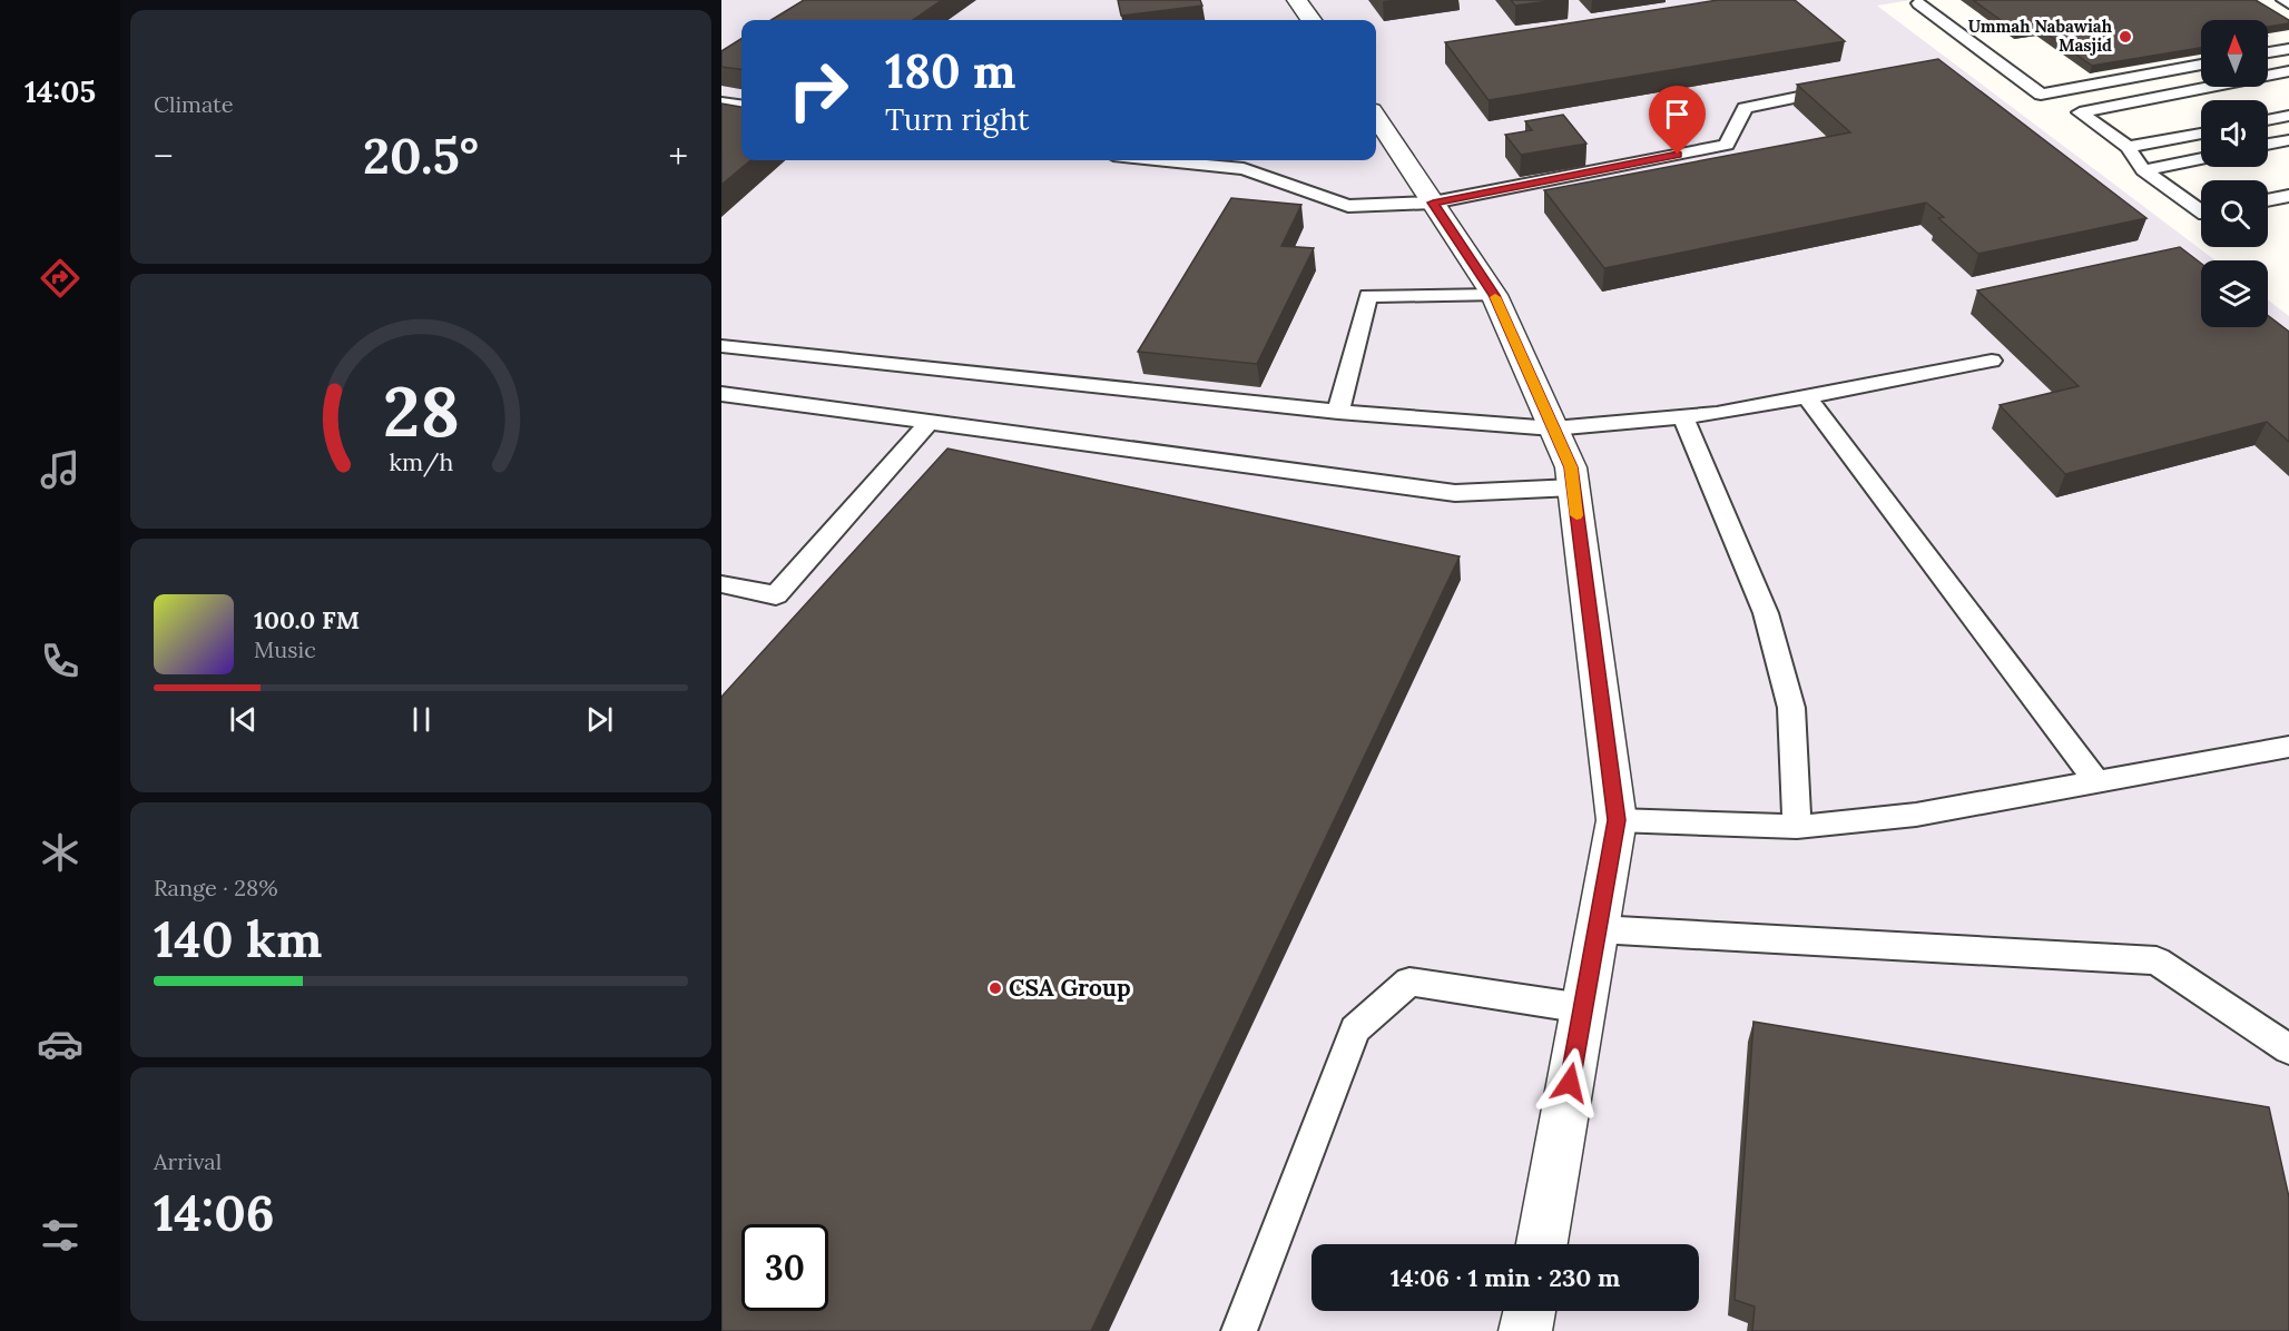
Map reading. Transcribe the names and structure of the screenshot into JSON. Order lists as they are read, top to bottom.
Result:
{
  "places": ["Ummah Nabawiah Masjid", "CSA Group"],
  "north": "top",
  "page": {
    "tabs": "14:05",
    "tile": [
      "Climate",
      ["Range · 28%", "140 km"],
      ["Arrival", "14:06"]
    ],
    "turn": ["180 m", "Turn right"],
    "heat": ["−", "20.5°", "+"],
    "song": ["100.0 FM", "Music"],
    "limit": "30",
    "trip": "14:06 · 1 min · 230 m",
    "gauge": ["28", "km/h"]
  }
}
